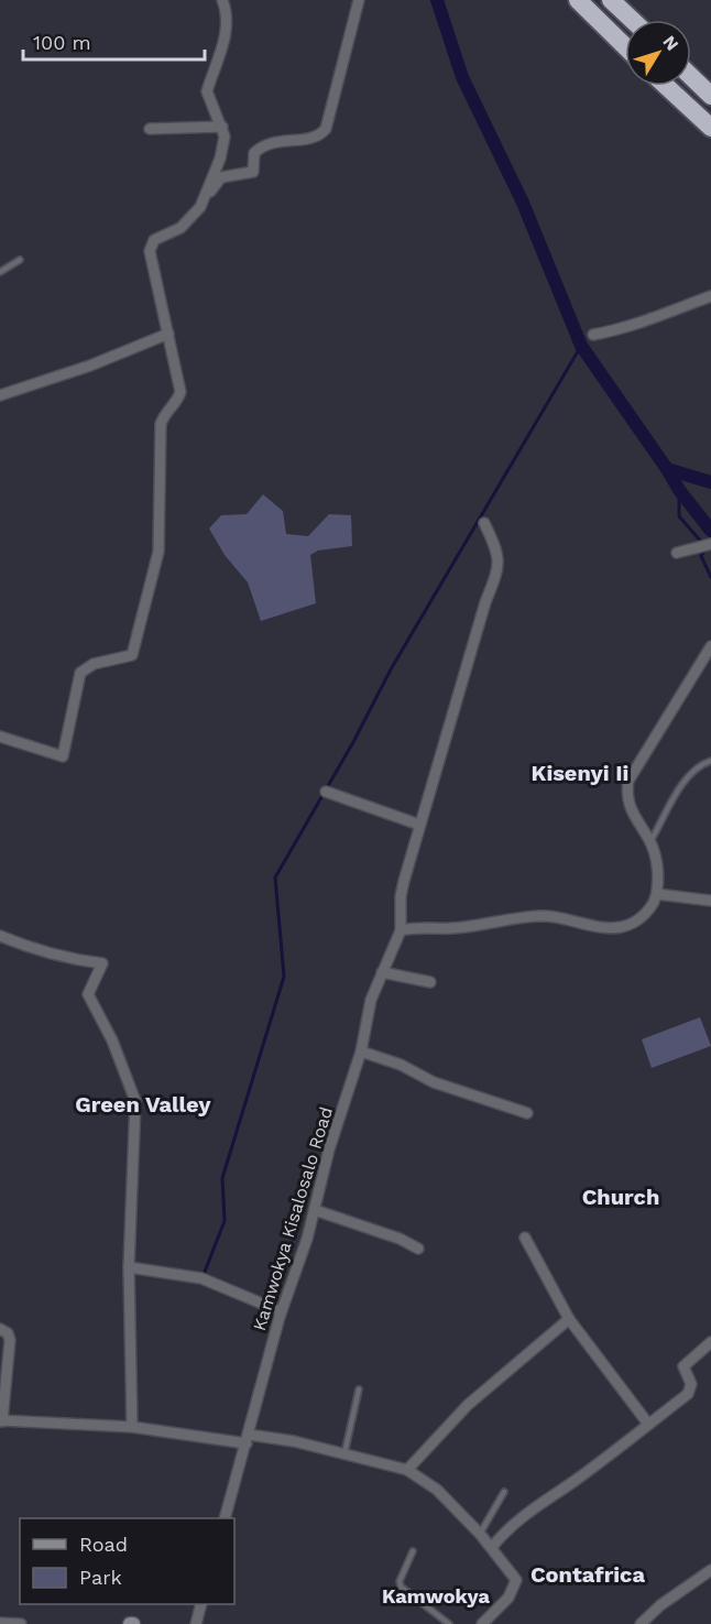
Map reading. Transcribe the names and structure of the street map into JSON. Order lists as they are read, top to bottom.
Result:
{
  "streets": {
    "street": ["Kamwokya Kisalosalo Road"]
  },
  "districts": [
    "Kisenyi Ii",
    "Green Valley",
    "Church",
    "Contafrica",
    "Kamwokya"
  ],
  "legend": ["Road", "Park"],
  "scale_bar": "100 m",
  "north": "top right"
}
